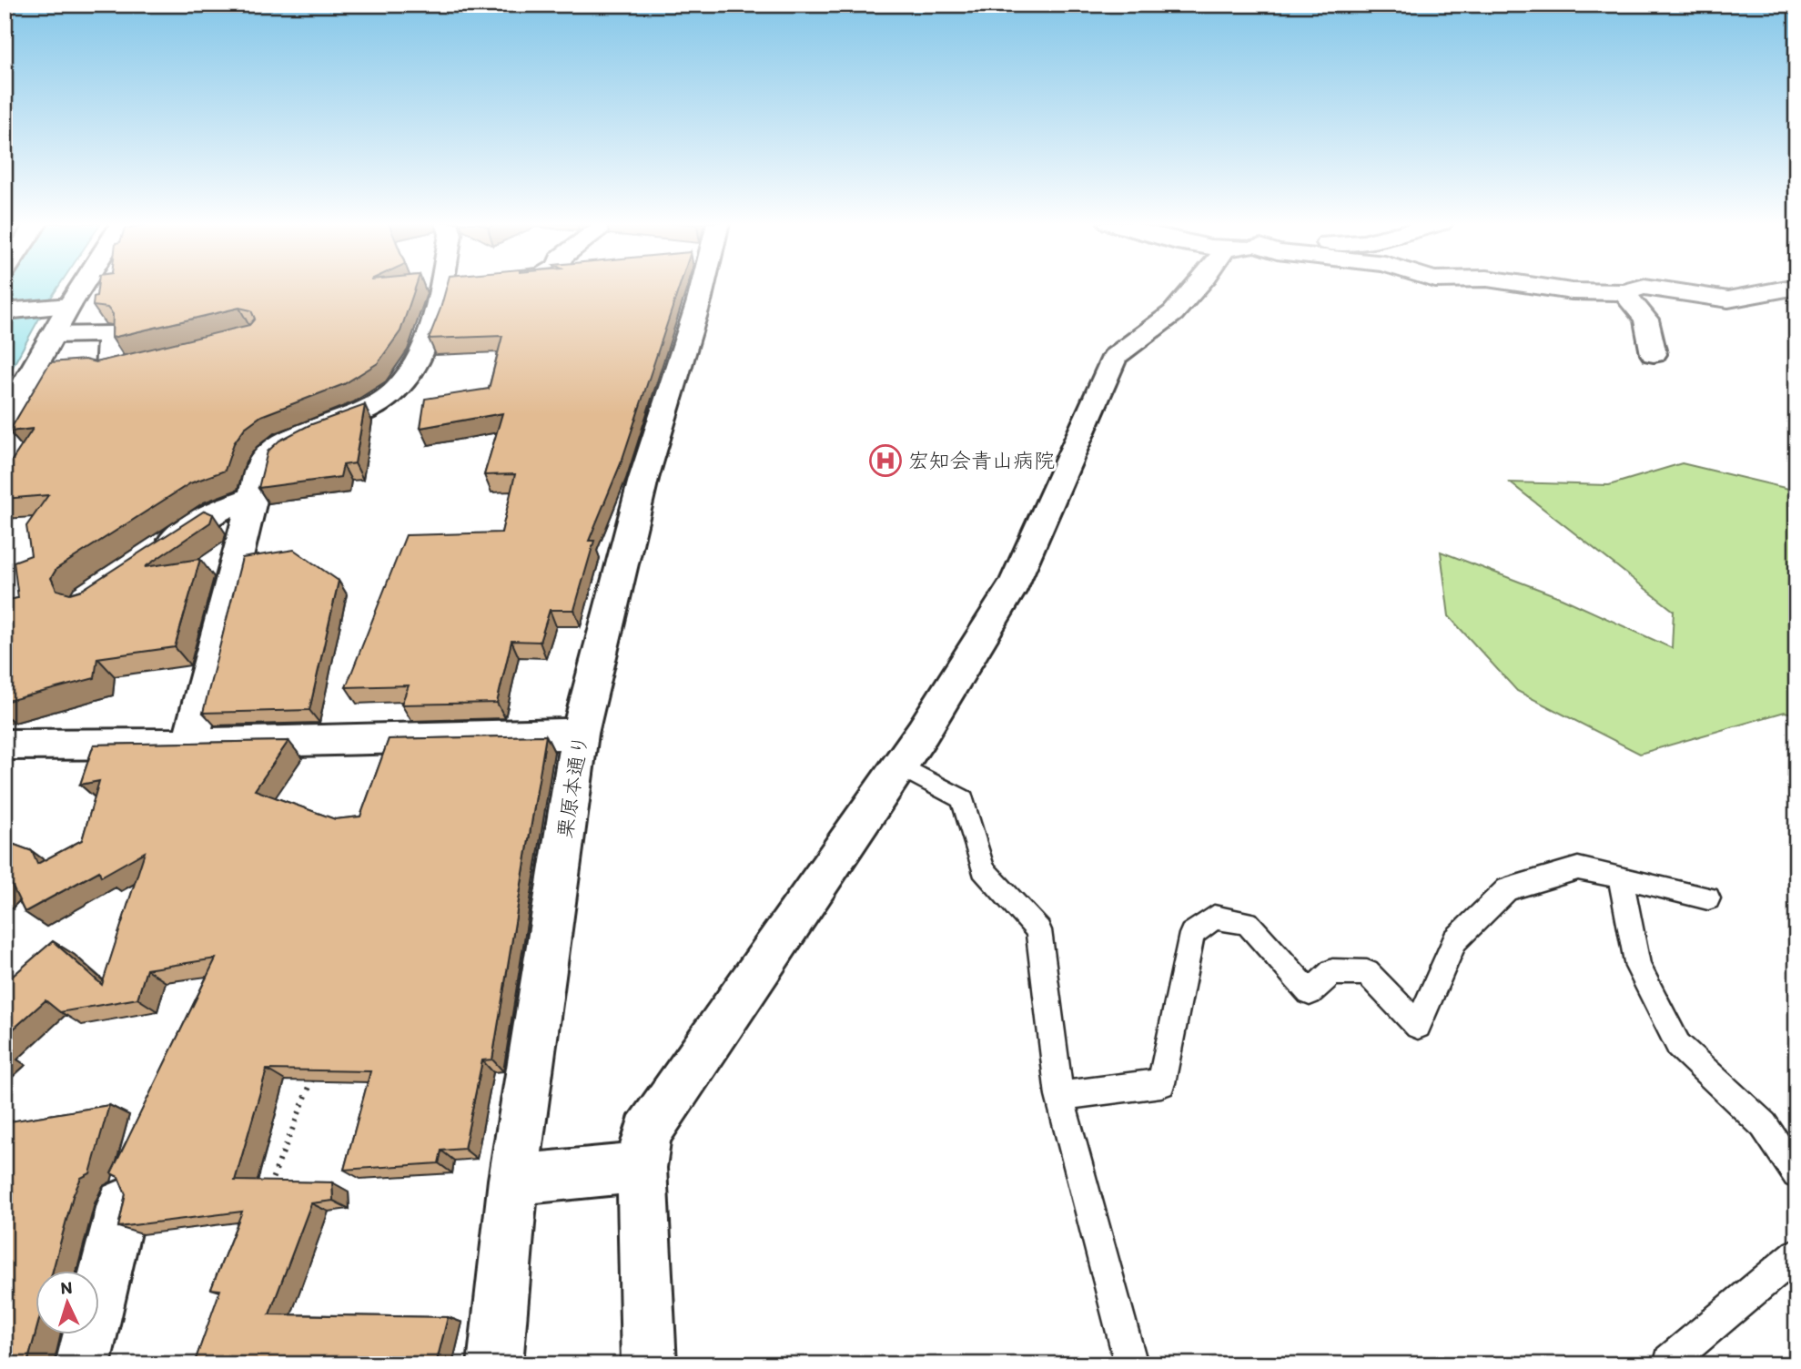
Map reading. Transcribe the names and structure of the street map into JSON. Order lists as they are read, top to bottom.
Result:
{
  "streets": {
    "main road": ["栗原本通り"]
  },
  "places": {
    "hospital": ["宏知会青山病院"]
  },
  "north": "top"
}
